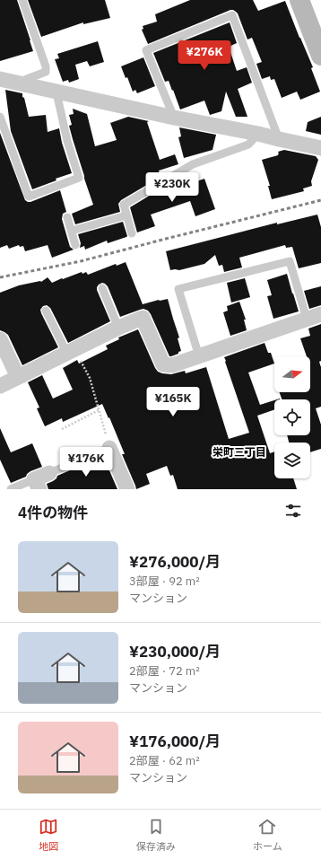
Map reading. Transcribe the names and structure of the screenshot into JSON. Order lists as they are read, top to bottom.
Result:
{
  "districts": ["栄町三丁目"],
  "north": "right",
  "page": {
    "price": [
      "¥276K",
      "¥230K",
      "¥165K",
      "¥176K"
    ],
    "heading": "4件の物件",
    "list": [
      {
        "name": "¥276,000/月",
        "note": "3部屋 · 92 m² · マンション"
      },
      {
        "name": "¥230,000/月",
        "note": "2部屋 · 72 m² · マンション"
      },
      {
        "name": "¥176,000/月",
        "note": "2部屋 · 62 m² · マンション"
      }
    ],
    "tabs": ["地図", "保存済み", "ホーム"]
  }
}
